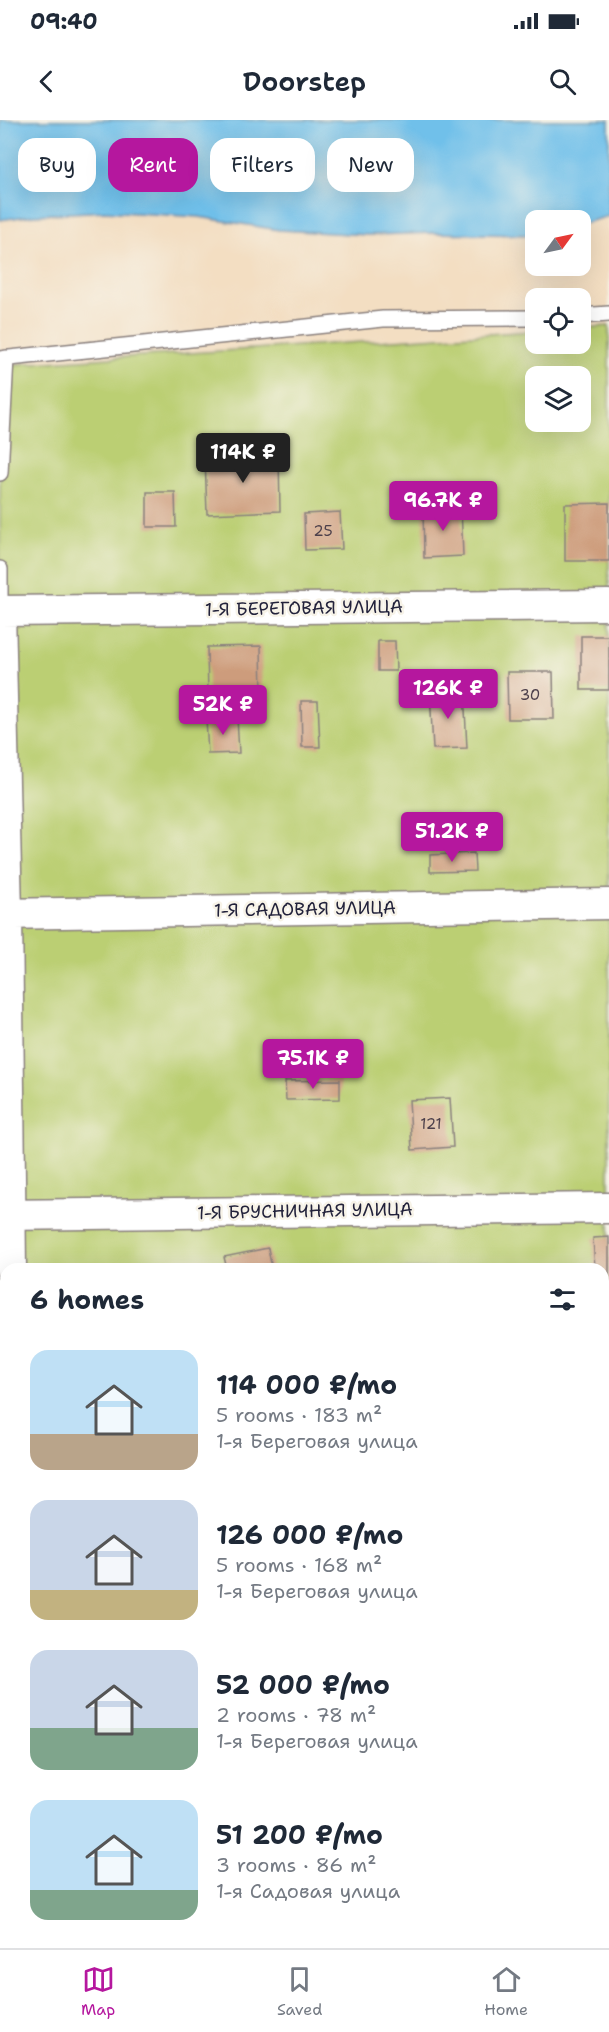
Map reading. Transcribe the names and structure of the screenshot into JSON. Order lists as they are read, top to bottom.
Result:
{
  "streets": {
    "street": ["1-Я БЕРЕГОВАЯ УЛИЦА", "1-Я САДОВАЯ УЛИЦА", "1-Я БРУСНИЧНАЯ УЛИЦА"]
  },
  "house_numbers": ["25", "30", "121"],
  "north": "top right",
  "page": {
    "status": "09:40",
    "header": "Doorstep",
    "chip": [
      "Buy",
      "Rent",
      "Filters",
      "New"
    ],
    "price": [
      "114K ₽",
      "96.7K ₽",
      "126K ₽",
      "52K ₽",
      "51.2K ₽",
      "75.1K ₽"
    ],
    "heading": "6 homes",
    "list": [
      {
        "name": "114 000 ₽/mo",
        "note": "5 rooms · 183 m² · 1-я Береговая улица"
      },
      {
        "name": "126 000 ₽/mo",
        "note": "5 rooms · 168 m² · 1-я Береговая улица"
      },
      {
        "name": "52 000 ₽/mo",
        "note": "2 rooms · 78 m² · 1-я Береговая улица"
      },
      {
        "name": "51 200 ₽/mo",
        "note": "3 rooms · 86 m² · 1-я Садовая улица"
      }
    ],
    "tabs": ["Map", "Saved", "Home"]
  }
}
